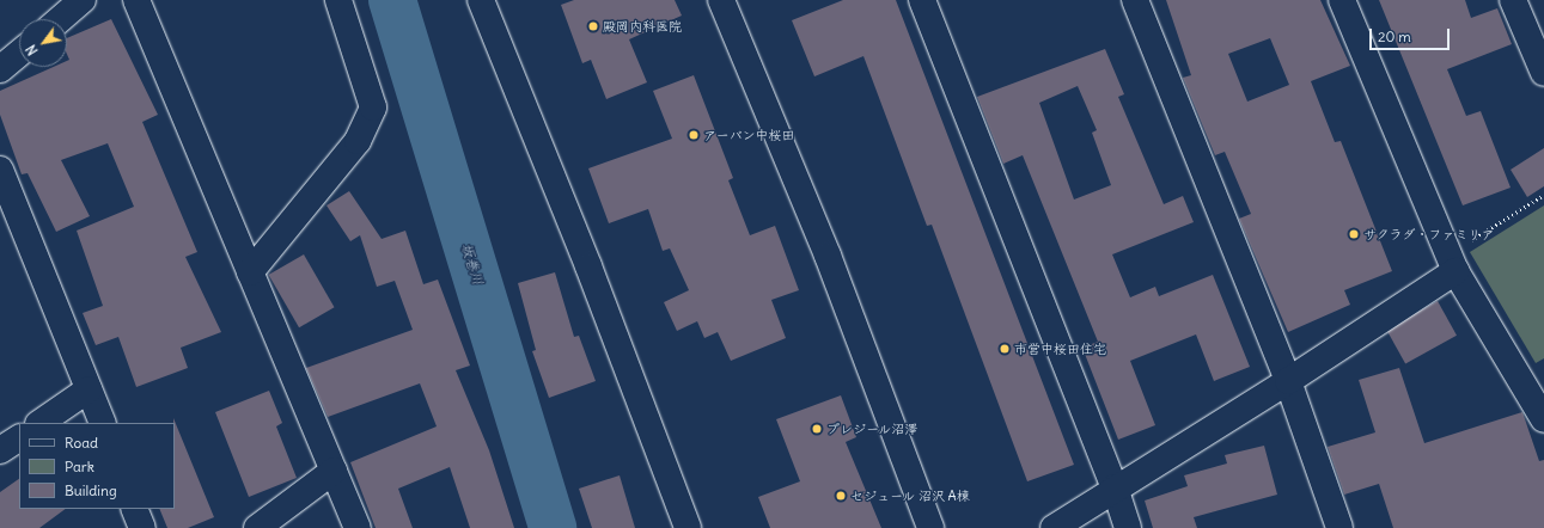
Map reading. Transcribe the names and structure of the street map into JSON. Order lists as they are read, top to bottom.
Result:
{
  "water": ["坂巻川"],
  "places": [
    "殿岡内科医院",
    "アーバン中桜田",
    "サクラダ・ファミリア",
    "市営中桜田住宅",
    "プレジール沼澤",
    "セジュール 沼沢 A棟"
  ],
  "legend": ["Road", "Park", "Building"],
  "scale_bar": "20 m",
  "north": "bottom left"
}
